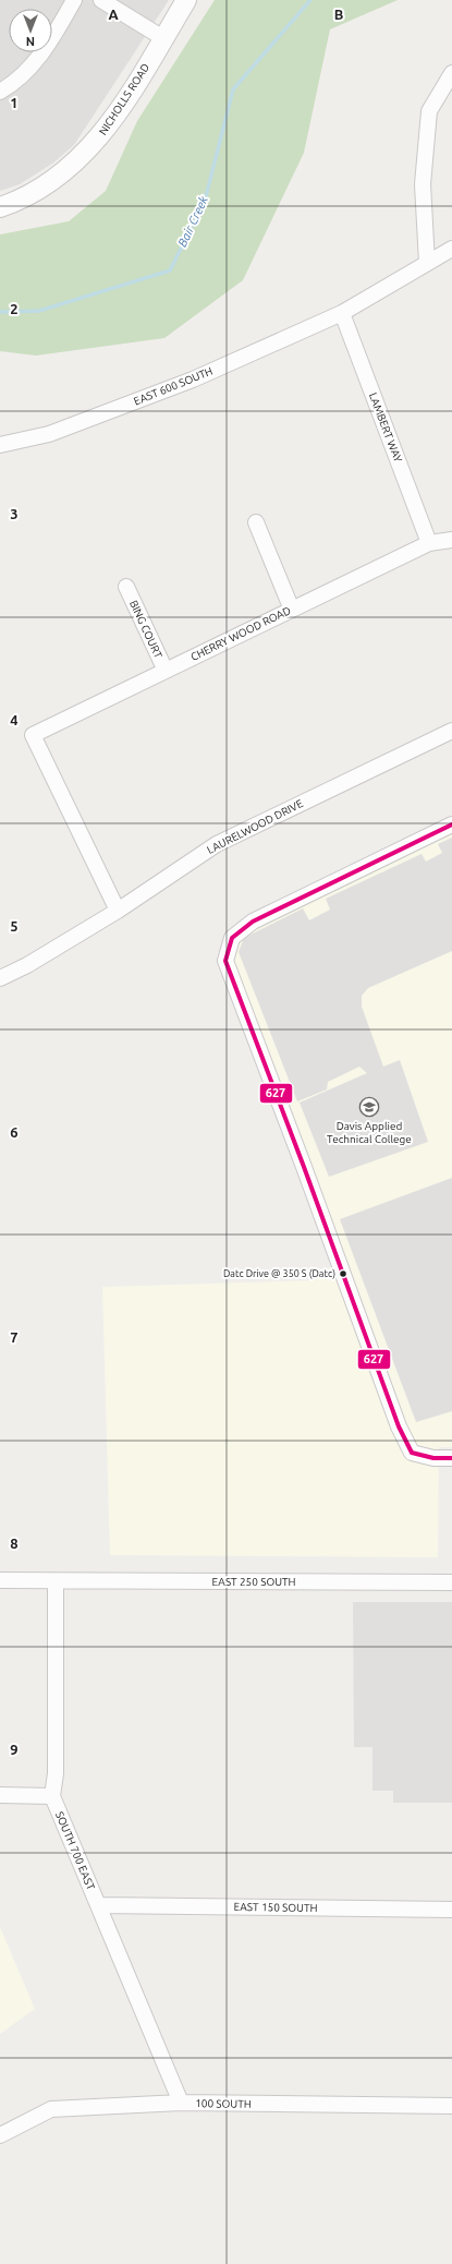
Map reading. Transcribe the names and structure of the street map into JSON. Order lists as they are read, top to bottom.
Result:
{
  "streets": {
    "street": [
      "NICHOLLS ROAD",
      "EAST 600 SOUTH",
      "LAMBERT WAY",
      "BING COURT",
      "CHERRY WOOD ROAD",
      "LAURELWOOD DRIVE",
      "EAST 250 SOUTH",
      "SOUTH 700 EAST",
      "EAST 150 SOUTH",
      "100 SOUTH"
    ]
  },
  "crossings": [
    ["EAST 600 SOUTH", "LAMBERT WAY"],
    ["LAMBERT WAY", "CHERRY WOOD ROAD"],
    ["BING COURT", "CHERRY WOOD ROAD"],
    ["CHERRY WOOD ROAD", "LAURELWOOD DRIVE"],
    ["SOUTH 700 EAST", "EAST 150 SOUTH"],
    ["SOUTH 700 EAST", "100 SOUTH"]
  ],
  "water": ["Bair Creek"],
  "places": {
    "school or university": ["Davis Applied Technical College"],
    "other": ["Datc Drive @ 350 S (Datc)"]
  },
  "lines": ["transit line 627"],
  "north": "bottom",
  "grid": {
    "columns": ["A", "B"],
    "rows": [
      "1",
      "2",
      "3",
      "4",
      "5",
      "6",
      "7",
      "8",
      "9"
    ]
  }
}
